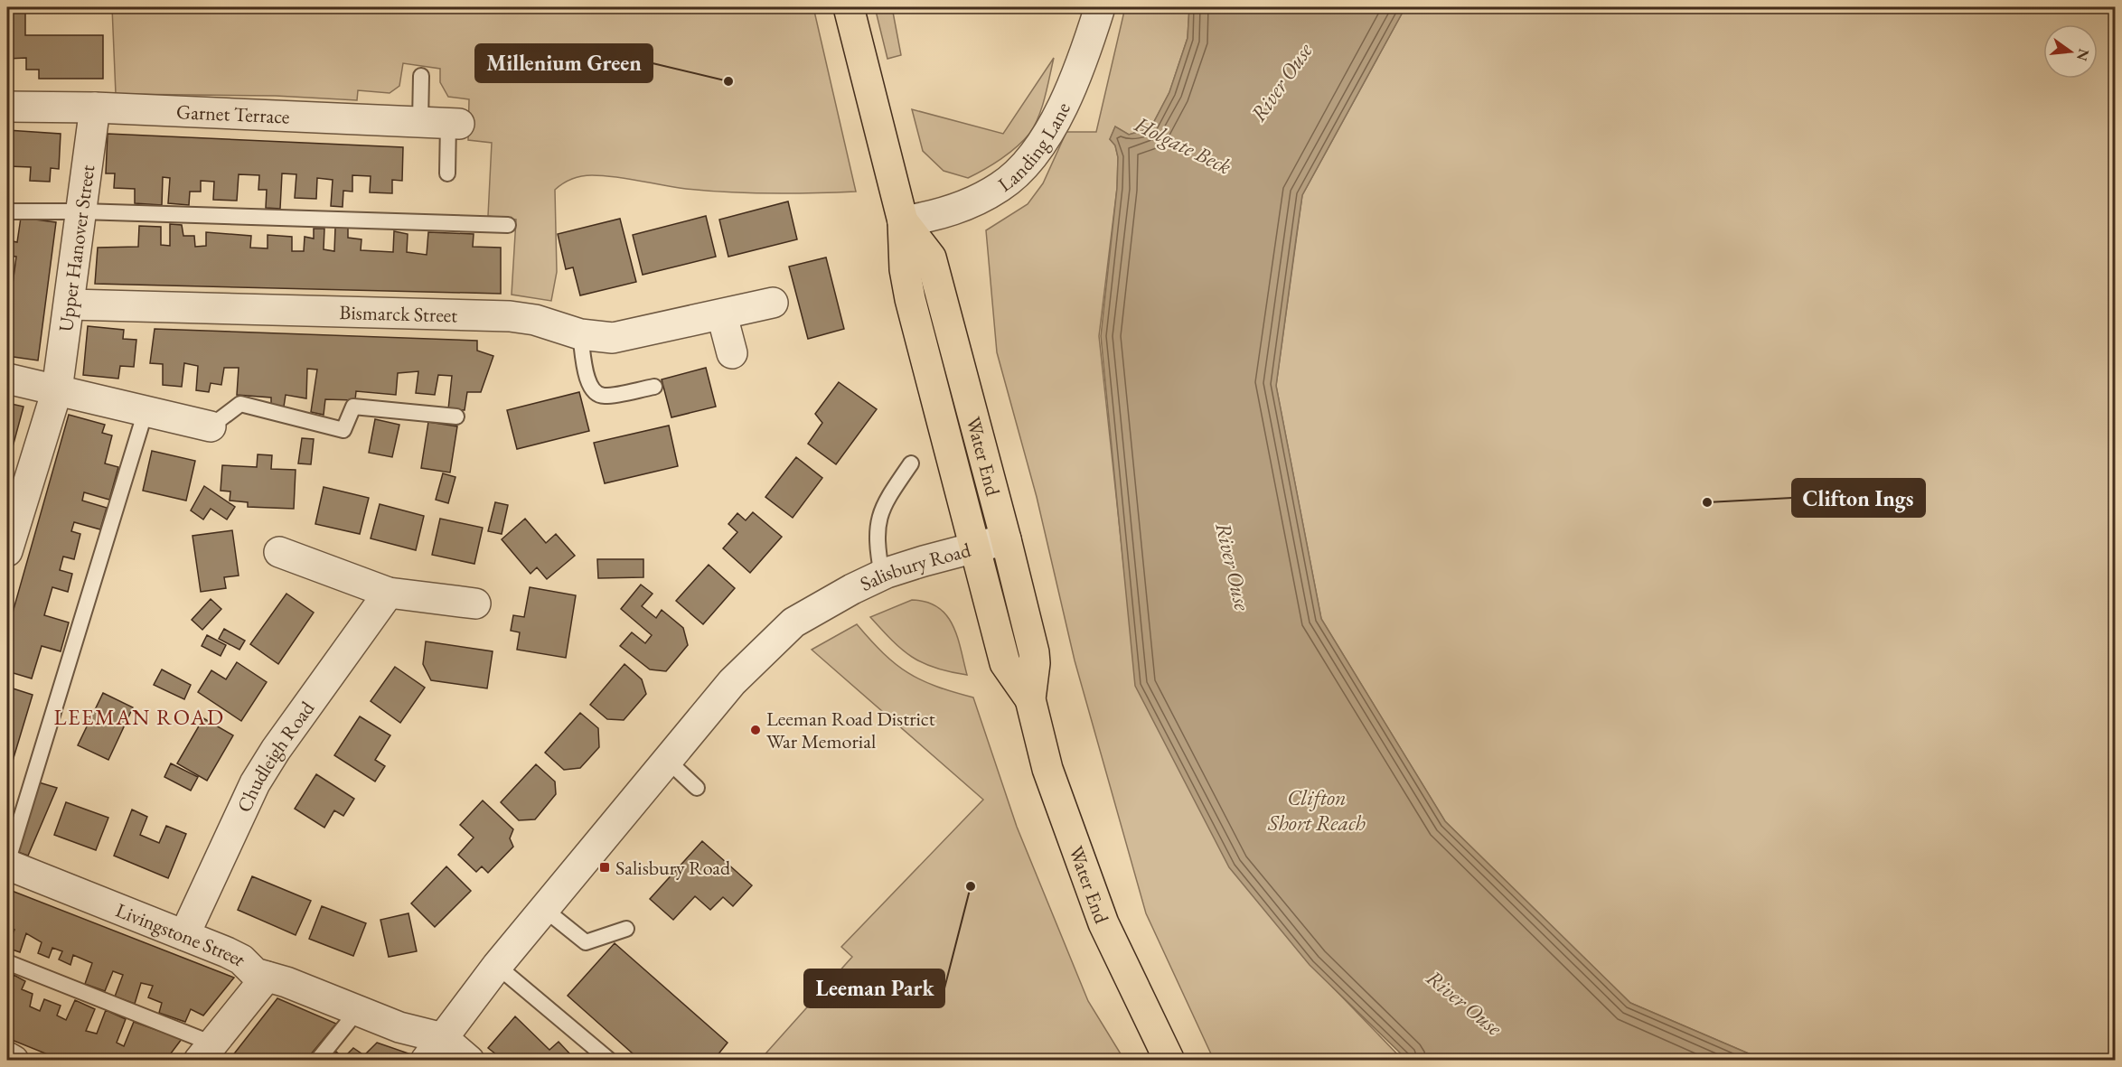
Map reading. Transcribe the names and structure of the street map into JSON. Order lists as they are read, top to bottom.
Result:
{
  "streets": {
    "main road": ["Water End"],
    "street": [
      "Garnet Terrace",
      "Landing Lane",
      "Upper Hanover Street",
      "Bismarck Street",
      "Salisbury Road",
      "Chudleigh Road",
      "Livingstone Street"
    ]
  },
  "crossings": [
    ["Garnet Terrace", "Upper Hanover Street"],
    ["Landing Lane", "Water End"],
    ["Upper Hanover Street", "Bismarck Street"],
    ["Water End", "Salisbury Road"],
    ["Salisbury Road", "Livingstone Street"],
    ["Chudleigh Road", "Livingstone Street"]
  ],
  "districts": ["LEEMAN ROAD"],
  "water": ["River Ouse", "Holgate Beck", "Clifton Short Reach"],
  "places": {
    "other": [
      "Millenium Green",
      "Clifton Ings",
      "Leeman Road District War Memorial",
      "Leeman Park"
    ],
    "transit": ["Salisbury Road"]
  },
  "north": "right"
}
